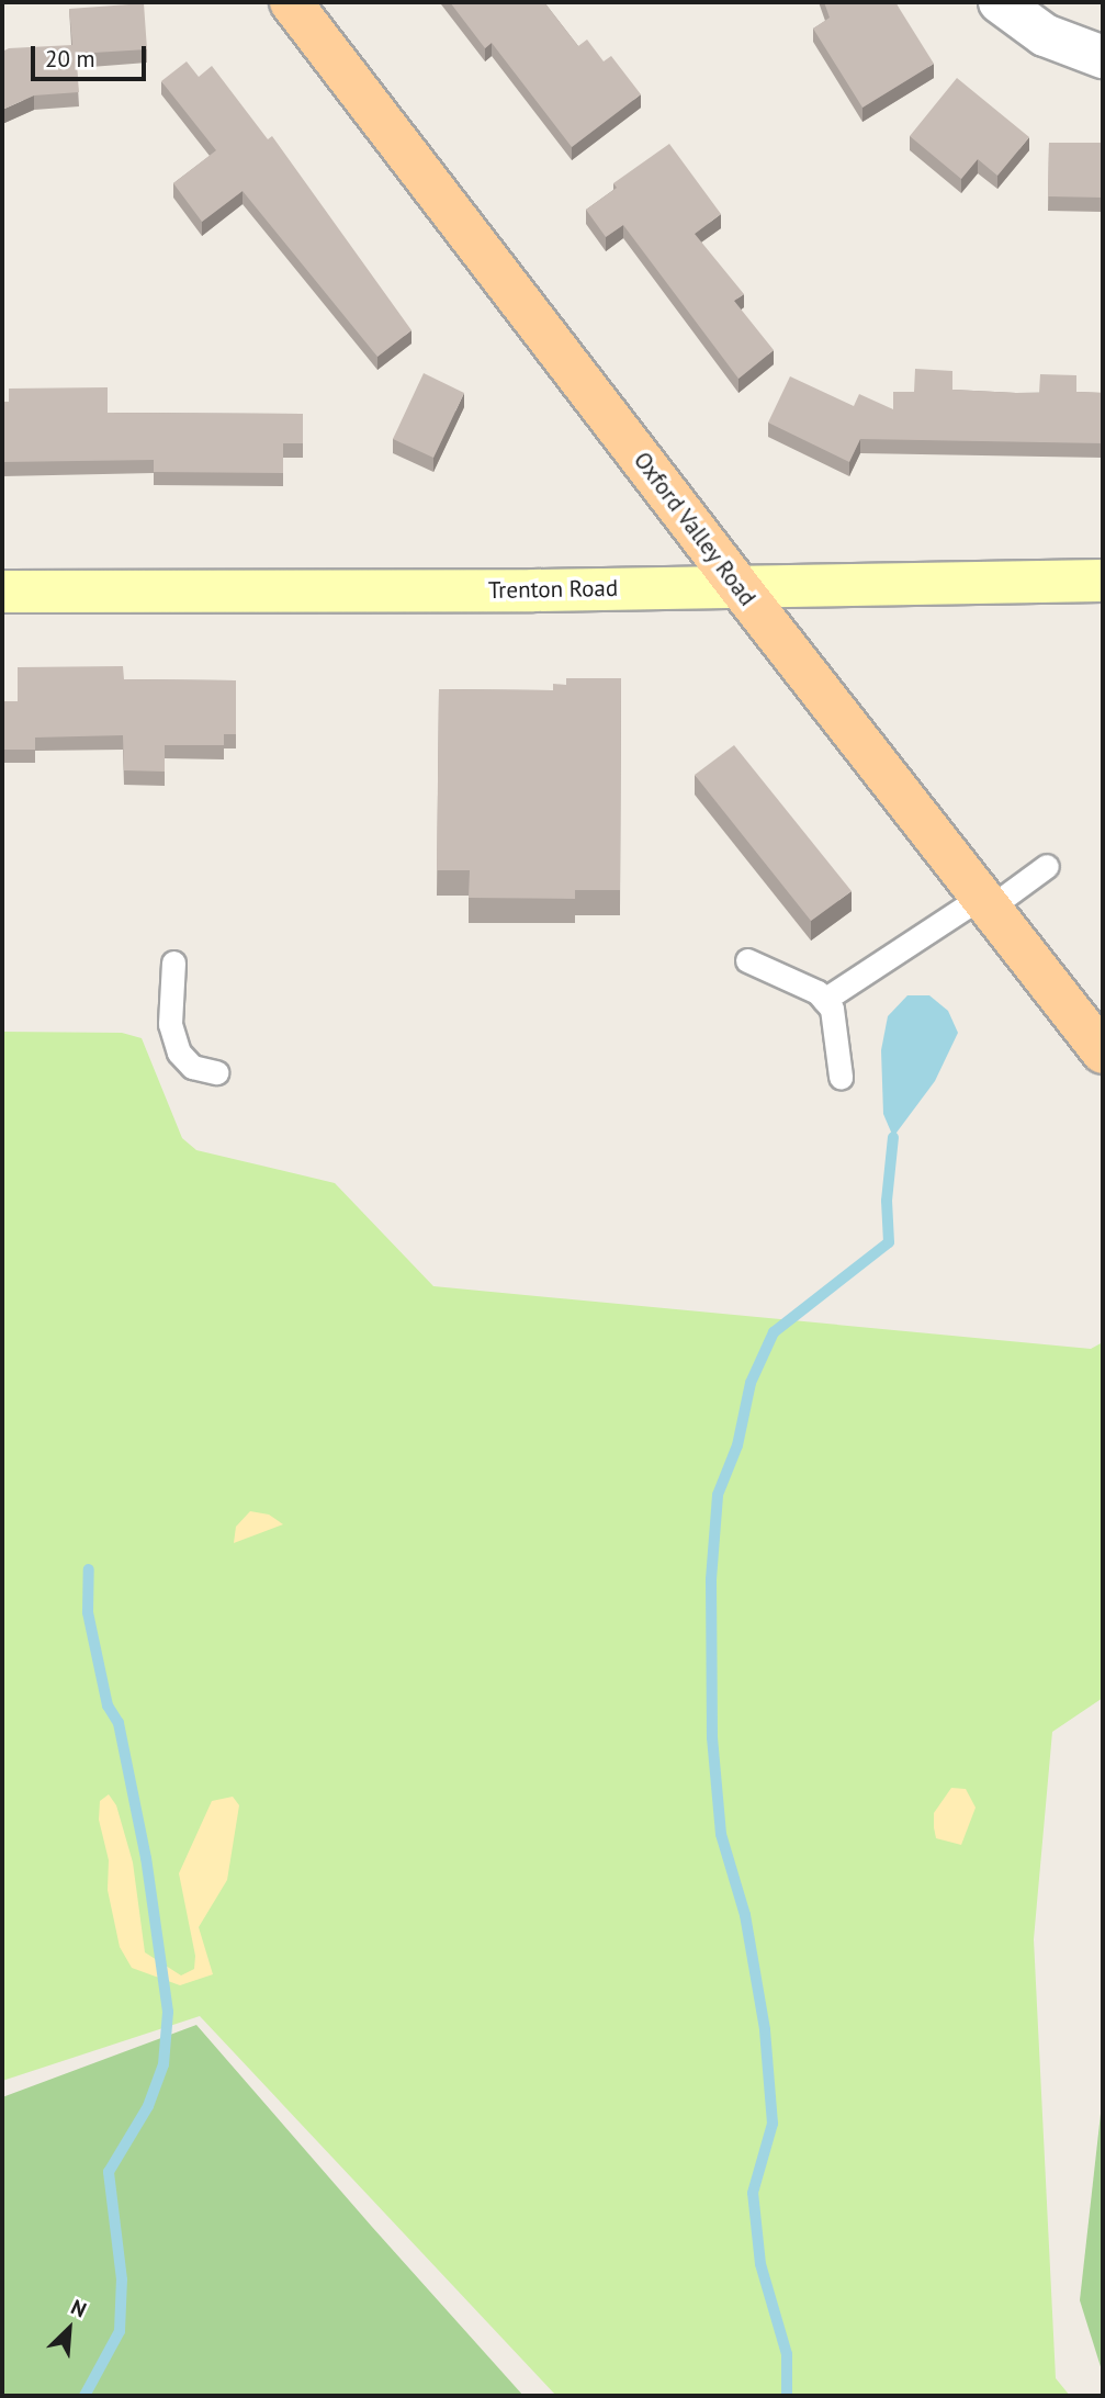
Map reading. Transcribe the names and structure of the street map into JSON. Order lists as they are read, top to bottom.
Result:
{
  "streets": {
    "main road": ["Oxford Valley Road", "Trenton Road"]
  },
  "crossings": [
    ["Oxford Valley Road", "Trenton Road"]
  ],
  "scale_bar": "20 m",
  "north": "top right"
}
